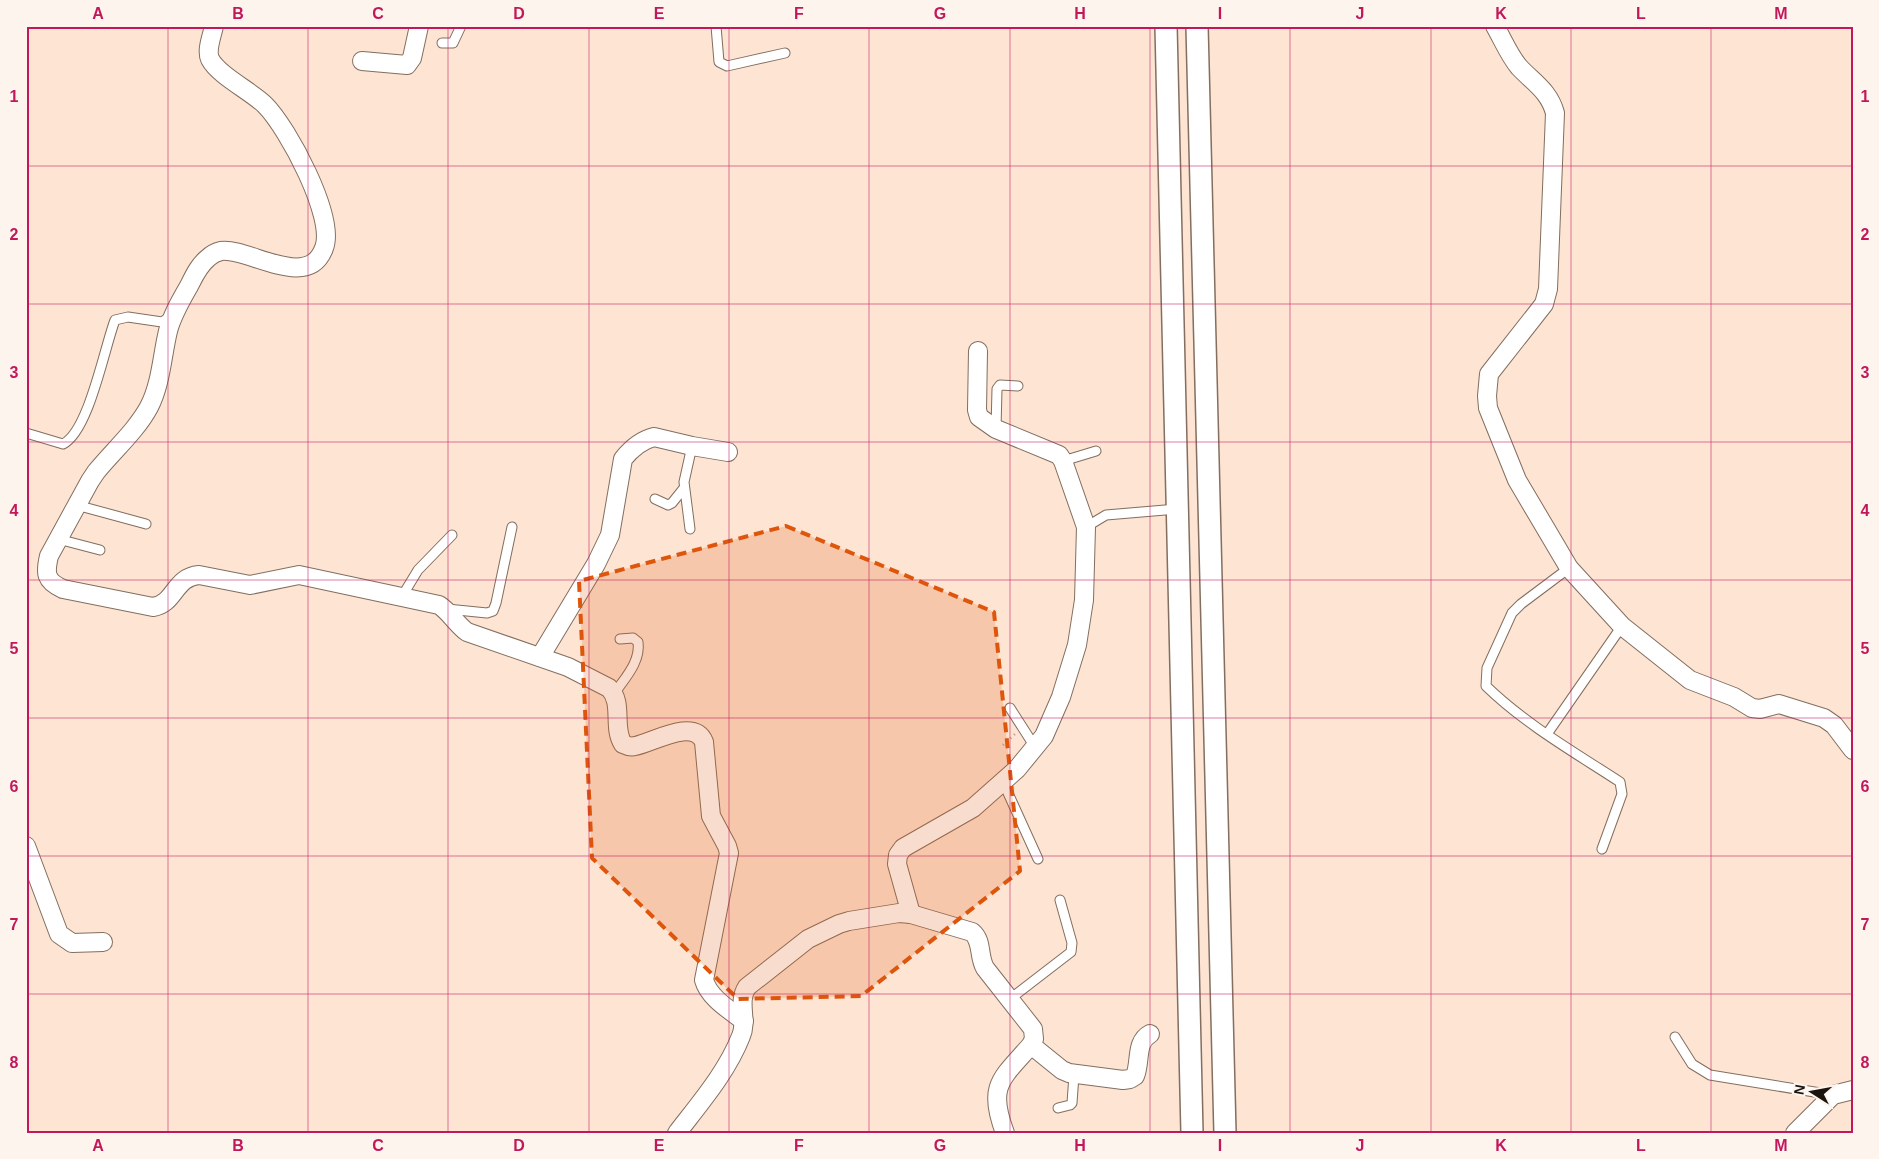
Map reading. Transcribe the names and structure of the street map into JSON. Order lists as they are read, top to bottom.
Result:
{
  "north": "left",
  "grid": {
    "columns": [
      "A",
      "B",
      "C",
      "D",
      "E",
      "F",
      "G",
      "H",
      "I",
      "J",
      "K",
      "L",
      "M"
    ],
    "rows": [
      "1",
      "2",
      "3",
      "4",
      "5",
      "6",
      "7",
      "8"
    ]
  }
}
